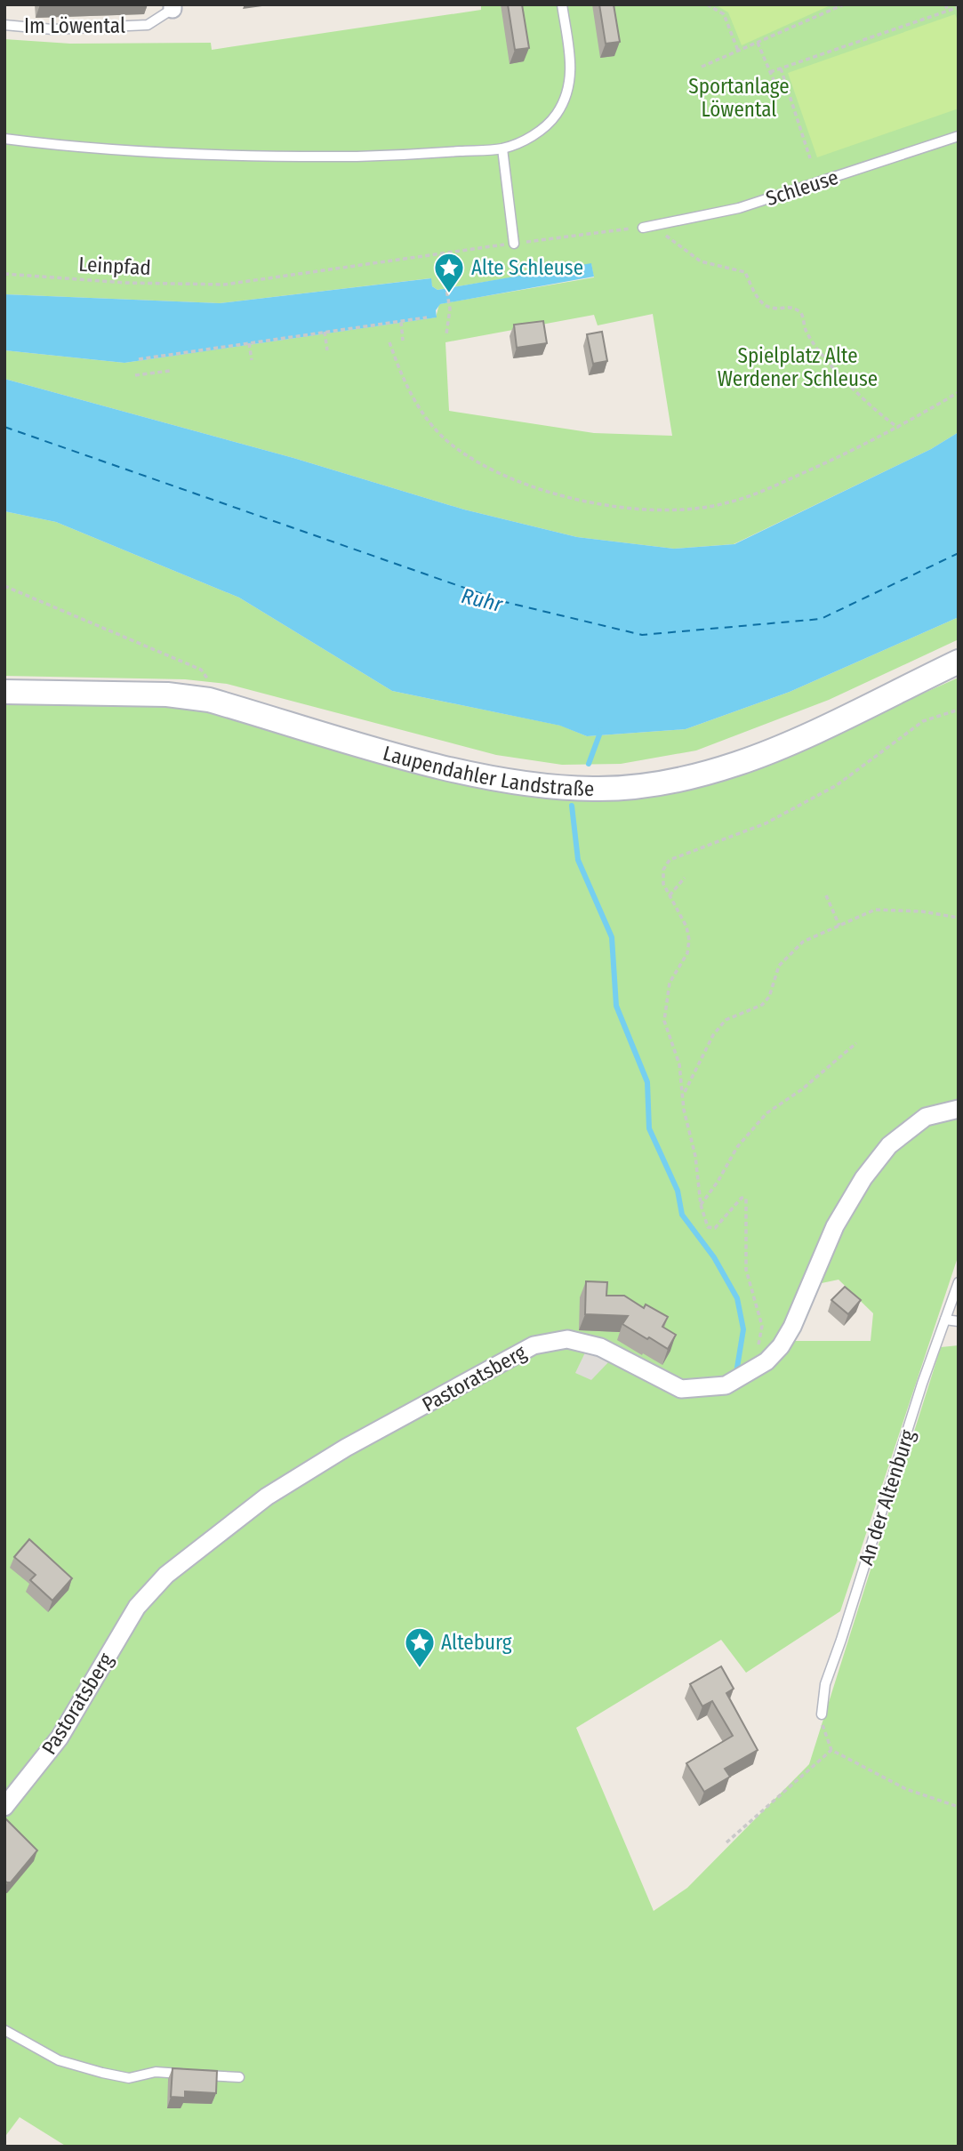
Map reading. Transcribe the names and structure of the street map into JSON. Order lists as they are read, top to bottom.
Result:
{
  "streets": {
    "main road": ["Laupendahler Landstraße"],
    "street": ["Pastoratsberg"],
    "lane": ["Im Löwental", "Schleuse", "An der Altenburg"],
    "path": ["Leinpfad"]
  },
  "crossings": [
    ["Schleuse", "Leinpfad"]
  ],
  "water": ["Ruhr"],
  "parks": ["Sportanlage Löwental", "Spielplatz Alte Werdener Schleuse"],
  "places": {
    "place": ["Alte Schleuse", "Alteburg"]
  }
}
